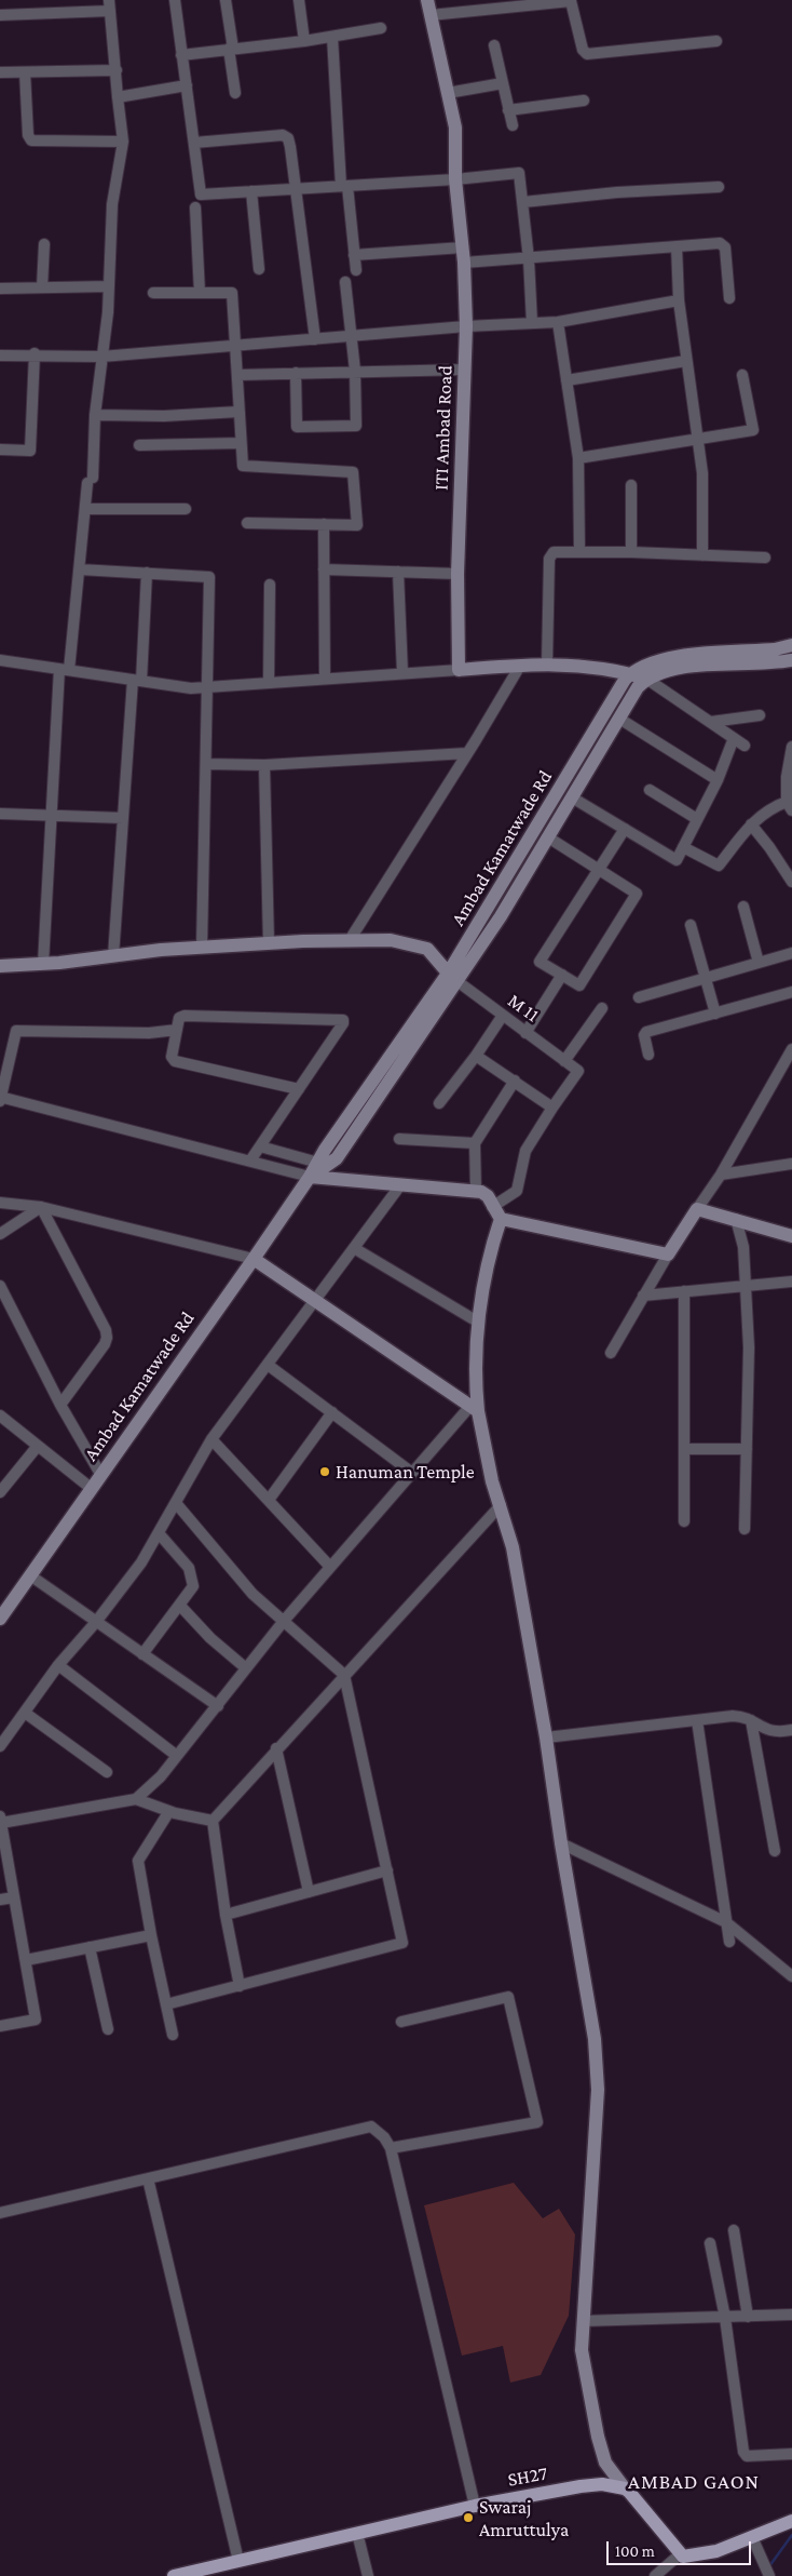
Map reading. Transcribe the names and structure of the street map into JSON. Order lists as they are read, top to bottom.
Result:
{
  "streets": {
    "main road": ["SH27"],
    "street": ["ITI Ambad Road", "Ambad Kamatwade Rd", "M 11"]
  },
  "crossings": [
    ["Ambad Kamatwade Rd", "M 11"]
  ],
  "districts": ["AMBAD GAON"],
  "places": ["Hanuman Temple", "Swaraj Amruttulya"],
  "scale_bar": "100 m"
}
